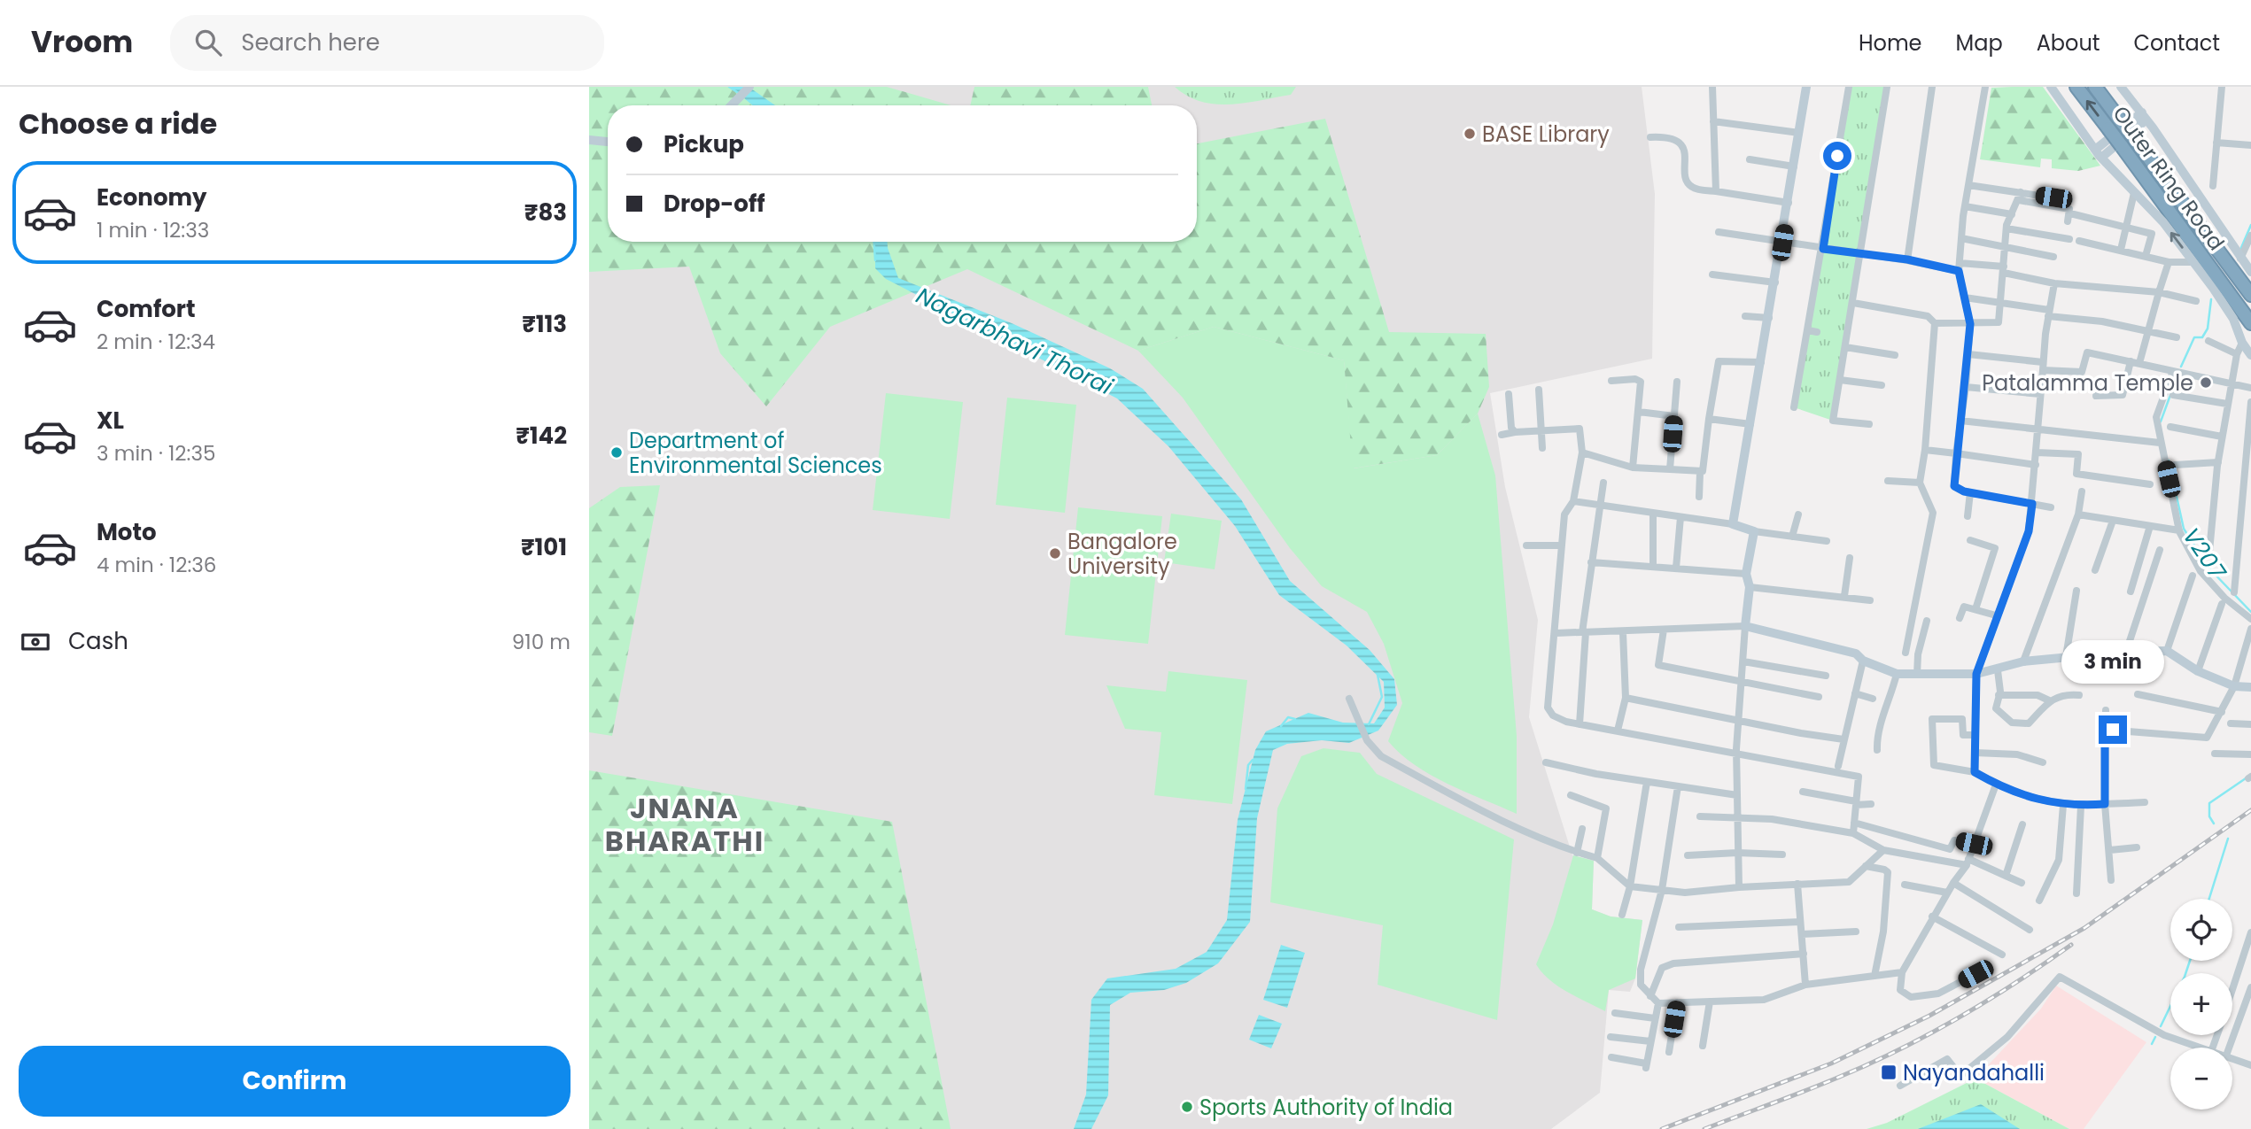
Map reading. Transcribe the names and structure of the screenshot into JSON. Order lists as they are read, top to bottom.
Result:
{
  "streets": {
    "highway": ["Outer Ring Road"]
  },
  "districts": ["JNANA BHARATHI"],
  "water": ["Nagarbhavi Thorai", "V207"],
  "places": {
    "other": [
      "BASE Library",
      "Patalamma Temple",
      "Department of Environmental Sciences",
      "Bangalore University",
      "Sports Authority of India"
    ],
    "transit": ["Nayandahalli"]
  },
  "page": {
    "header": "Vroom",
    "search": "Search here",
    "nav": [
      "Home",
      "Map",
      "About",
      "Contact"
    ],
    "heading": "Choose a ride",
    "banner": ["Pickup", "Drop-off"],
    "list": [
      {
        "name": "Economy",
        "note": "1 min · 12:33",
        "value": "₹83"
      },
      {
        "name": "Comfort",
        "note": "2 min · 12:34",
        "value": "₹113"
      },
      {
        "name": "XL",
        "note": "3 min · 12:35",
        "value": "₹142"
      },
      {
        "name": "Moto",
        "note": "4 min · 12:36",
        "value": "₹101"
      }
    ],
    "pay": ["Cash", "910 m"],
    "bubble": "3 min",
    "map_buttons": ["+", "−"],
    "buttons": "Confirm"
  }
}
